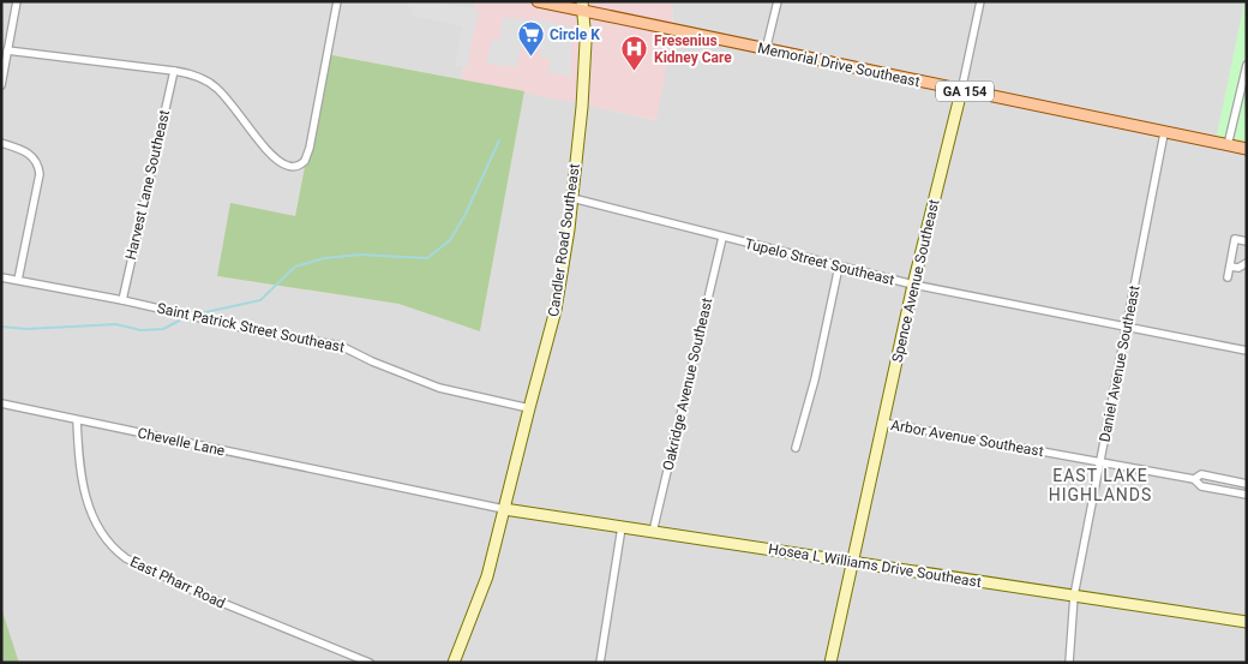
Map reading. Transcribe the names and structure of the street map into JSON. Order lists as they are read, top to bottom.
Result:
{
  "streets": {
    "main road": ["Memorial Drive Southeast", "GA 154"],
    "street": [
      "Harvest Lane Southeast",
      "Candler Road Southeast",
      "Tupelo Street Southeast",
      "Spence Avenue Southeast",
      "Saint Patrick Street Southeast",
      "Daniel Avenue Southeast",
      "Oakridge Avenue Southeast",
      "Arbor Avenue Southeast",
      "Chevelle Lane",
      "Hosea L Williams Drive Southeast",
      "East Pharr Road"
    ]
  },
  "crossings": [
    ["Memorial Drive Southeast", "Candler Road Southeast"],
    ["Memorial Drive Southeast", "Spence Avenue Southeast"],
    ["Memorial Drive Southeast", "Daniel Avenue Southeast"],
    ["Harvest Lane Southeast", "Saint Patrick Street Southeast"],
    ["Candler Road Southeast", "Tupelo Street Southeast"],
    ["Candler Road Southeast", "Saint Patrick Street Southeast"],
    ["Candler Road Southeast", "Chevelle Lane"],
    ["Candler Road Southeast", "Hosea L Williams Drive Southeast"],
    ["Tupelo Street Southeast", "Spence Avenue Southeast"],
    ["Tupelo Street Southeast", "Daniel Avenue Southeast"],
    ["Tupelo Street Southeast", "Oakridge Avenue Southeast"],
    ["Spence Avenue Southeast", "Arbor Avenue Southeast"],
    ["Spence Avenue Southeast", "Hosea L Williams Drive Southeast"],
    ["Daniel Avenue Southeast", "Arbor Avenue Southeast"],
    ["Daniel Avenue Southeast", "Hosea L Williams Drive Southeast"],
    ["Oakridge Avenue Southeast", "Hosea L Williams Drive Southeast"],
    ["Chevelle Lane", "Hosea L Williams Drive Southeast"],
    ["Chevelle Lane", "East Pharr Road"]
  ],
  "districts": ["EAST LAKE HIGHLANDS"],
  "places": {
    "supermarket": ["Circle K"],
    "hospital": ["Fresenius Kidney Care"]
  }
}
